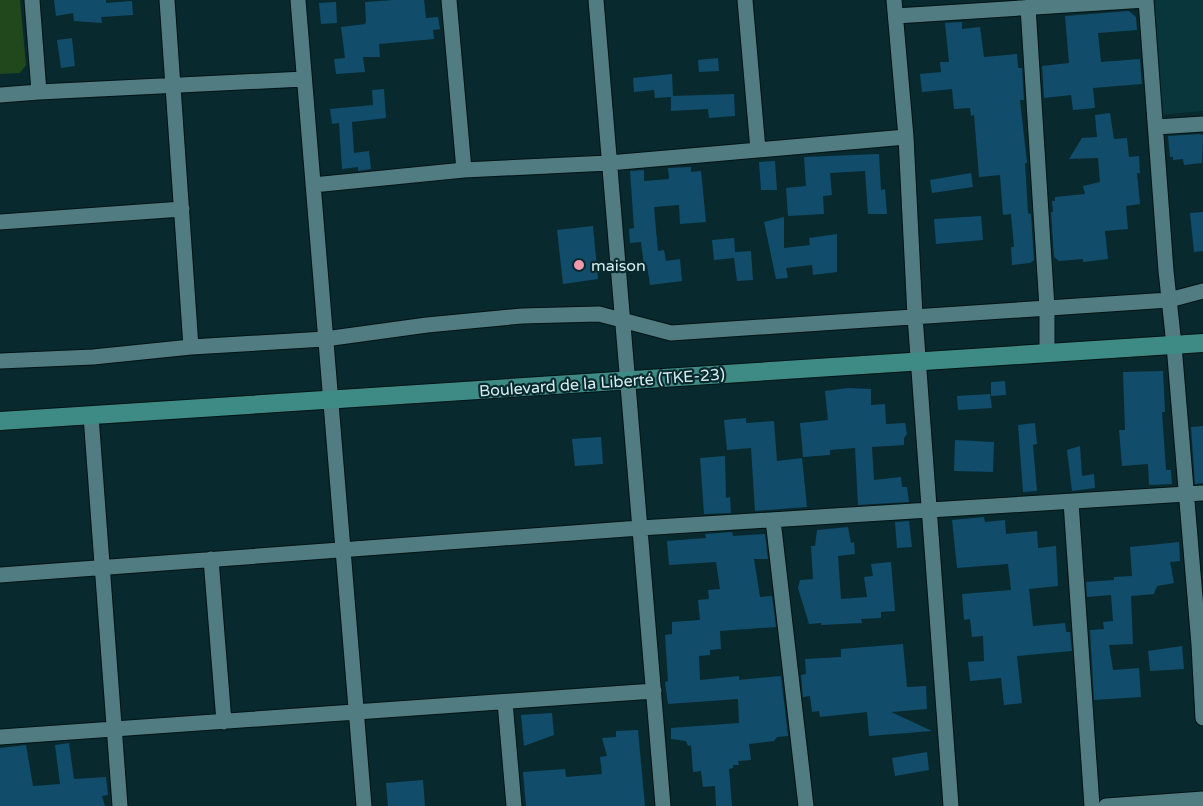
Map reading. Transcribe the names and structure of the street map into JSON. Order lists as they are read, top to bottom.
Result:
{
  "streets": {
    "street": ["Boulevard de la Liberté (TKE-23)"]
  },
  "places": ["maison"]
}
